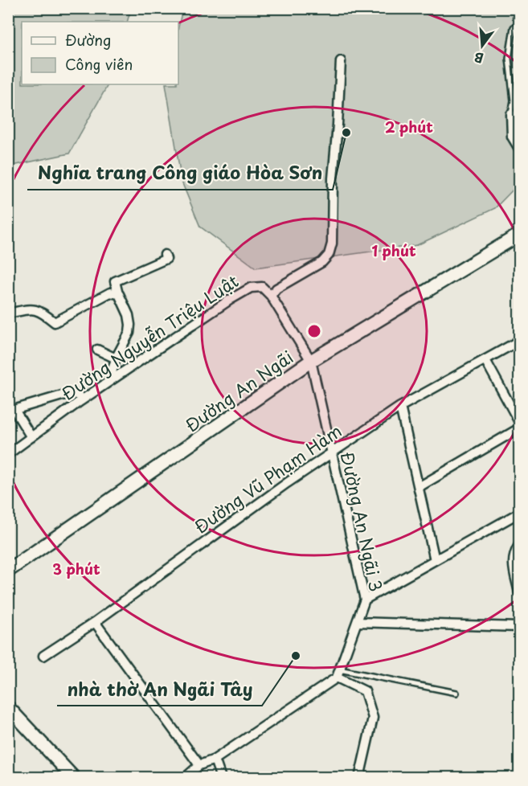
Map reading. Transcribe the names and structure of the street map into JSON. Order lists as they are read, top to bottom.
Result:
{
  "streets": {
    "main road": ["Đường An Ngãi"],
    "street": ["Đường Nguyễn Triệu Luật", "Đường Vũ Phạm Hàm", "Đường An Ngãi 3"]
  },
  "crossings": [
    ["Đường An Ngãi", "Đường An Ngãi 3"],
    ["Đường Vũ Phạm Hàm", "Đường An Ngãi 3"]
  ],
  "places": ["Nghĩa trang Công giáo Hòa Sơn", "nhà thờ An Ngãi Tây"],
  "legend": ["Đường", "Công viên"],
  "north": "bottom",
  "rings": ["2 phút", "1 phút", "3 phút"]
}
